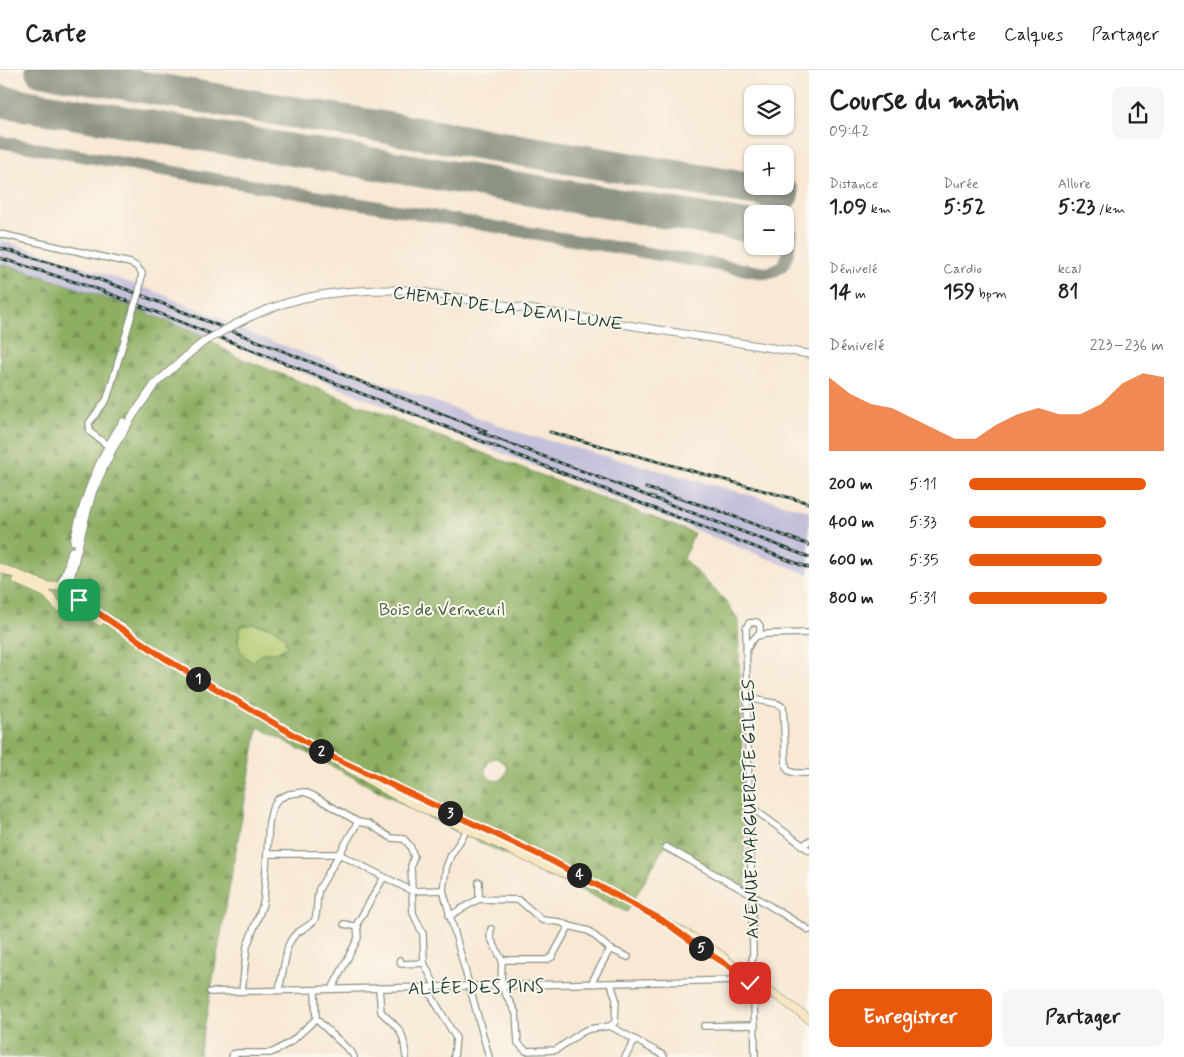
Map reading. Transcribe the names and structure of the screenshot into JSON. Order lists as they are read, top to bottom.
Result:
{
  "streets": {
    "street": ["CHEMIN DE LA DEMI-LUNE", "AVENUE MARGUERITE GILLES", "ALLÉE DES PINS"]
  },
  "crossings": [
    ["AVENUE MARGUERITE GILLES", "ALLÉE DES PINS"]
  ],
  "parks": ["Bois de Verneuil"],
  "page": {
    "header": "Carte",
    "nav": ["Carte", "Calques", "Partager"],
    "heading": ["Course du matin", "09:42"],
    "map_buttons": ["+", "−"],
    "stats": [
      ["Distance", "1.09 km"],
      ["Durée", "5:52"],
      ["Allure", "5:23 /km"],
      ["Dénivelé", "14 m"],
      ["Cardio", "159 bpm"],
      ["kcal", "81"]
    ],
    "chart": ["Dénivelé", "223–236 m"],
    "list": [
      {
        "name": "200 m",
        "note": "5:11"
      },
      {
        "name": "400 m",
        "note": "5:33"
      },
      {
        "name": "600 m",
        "note": "5:35"
      },
      {
        "name": "800 m",
        "note": "5:31"
      }
    ],
    "pins": [
      "1",
      "2",
      "3",
      "4",
      "5"
    ],
    "buttons": ["Enregistrer", "Partager"]
  }
}
